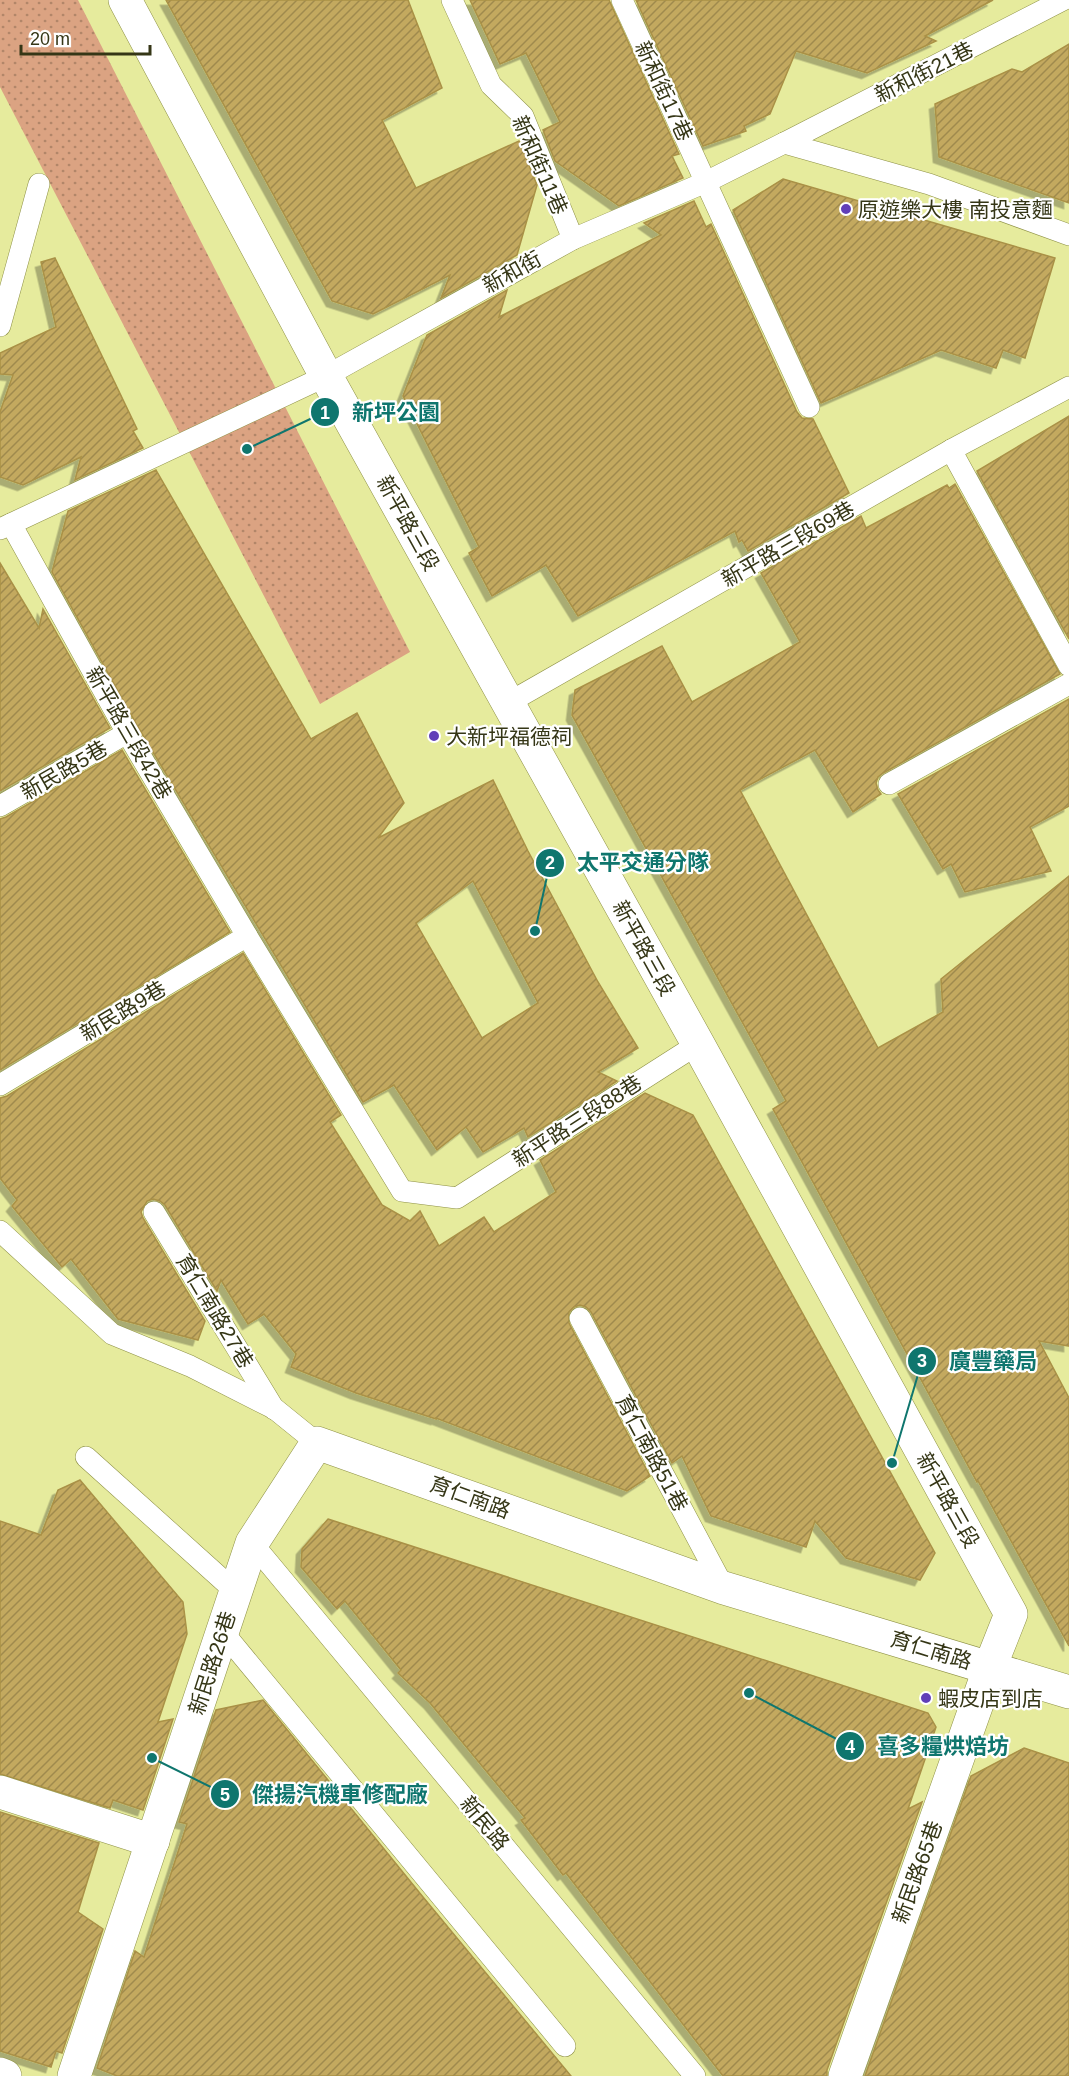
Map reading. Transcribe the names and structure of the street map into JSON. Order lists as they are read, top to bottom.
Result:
{
  "streets": {
    "street": [
      "新平路三段",
      "育仁南路",
      "新民路26巷",
      "新民路65巷"
    ],
    "lane": [
      "新和街21巷",
      "新和街17巷",
      "新和街11巷",
      "新和街",
      "新平路三段69巷",
      "新平路三段42巷",
      "新民路5巷",
      "新民路9巷",
      "新平路三段88巷",
      "育仁南路27巷",
      "育仁南路51巷",
      "新民路"
    ]
  },
  "crossings": [
    ["新和街21巷", "新和街"],
    ["新和街17巷", "新和街"],
    ["新和街11巷", "新和街"],
    ["新和街", "新平路三段"],
    ["新和街", "新平路三段42巷"],
    ["新平路三段", "新平路三段69巷"],
    ["新平路三段", "新平路三段42巷"],
    ["新平路三段", "新平路三段88巷"],
    ["新平路三段", "育仁南路"],
    ["新平路三段", "新民路65巷"],
    ["新平路三段42巷", "新民路5巷"],
    ["新平路三段42巷", "新民路9巷"],
    ["新平路三段42巷", "新平路三段88巷"],
    ["育仁南路27巷", "育仁南路"],
    ["育仁南路51巷", "育仁南路"],
    ["育仁南路", "新民路26巷"],
    ["育仁南路", "新民路65巷"],
    ["新民路26巷", "新民路"]
  ],
  "places": [
    "原遊樂大樓 南投意麵",
    "新坪公園",
    "大新坪福德祠",
    "太平交通分隊",
    "廣豐藥局",
    "喜多糧烘焙坊",
    "蝦皮店到店",
    "傑揚汽機車修配廠"
  ],
  "scale_bar": "20 m"
}
